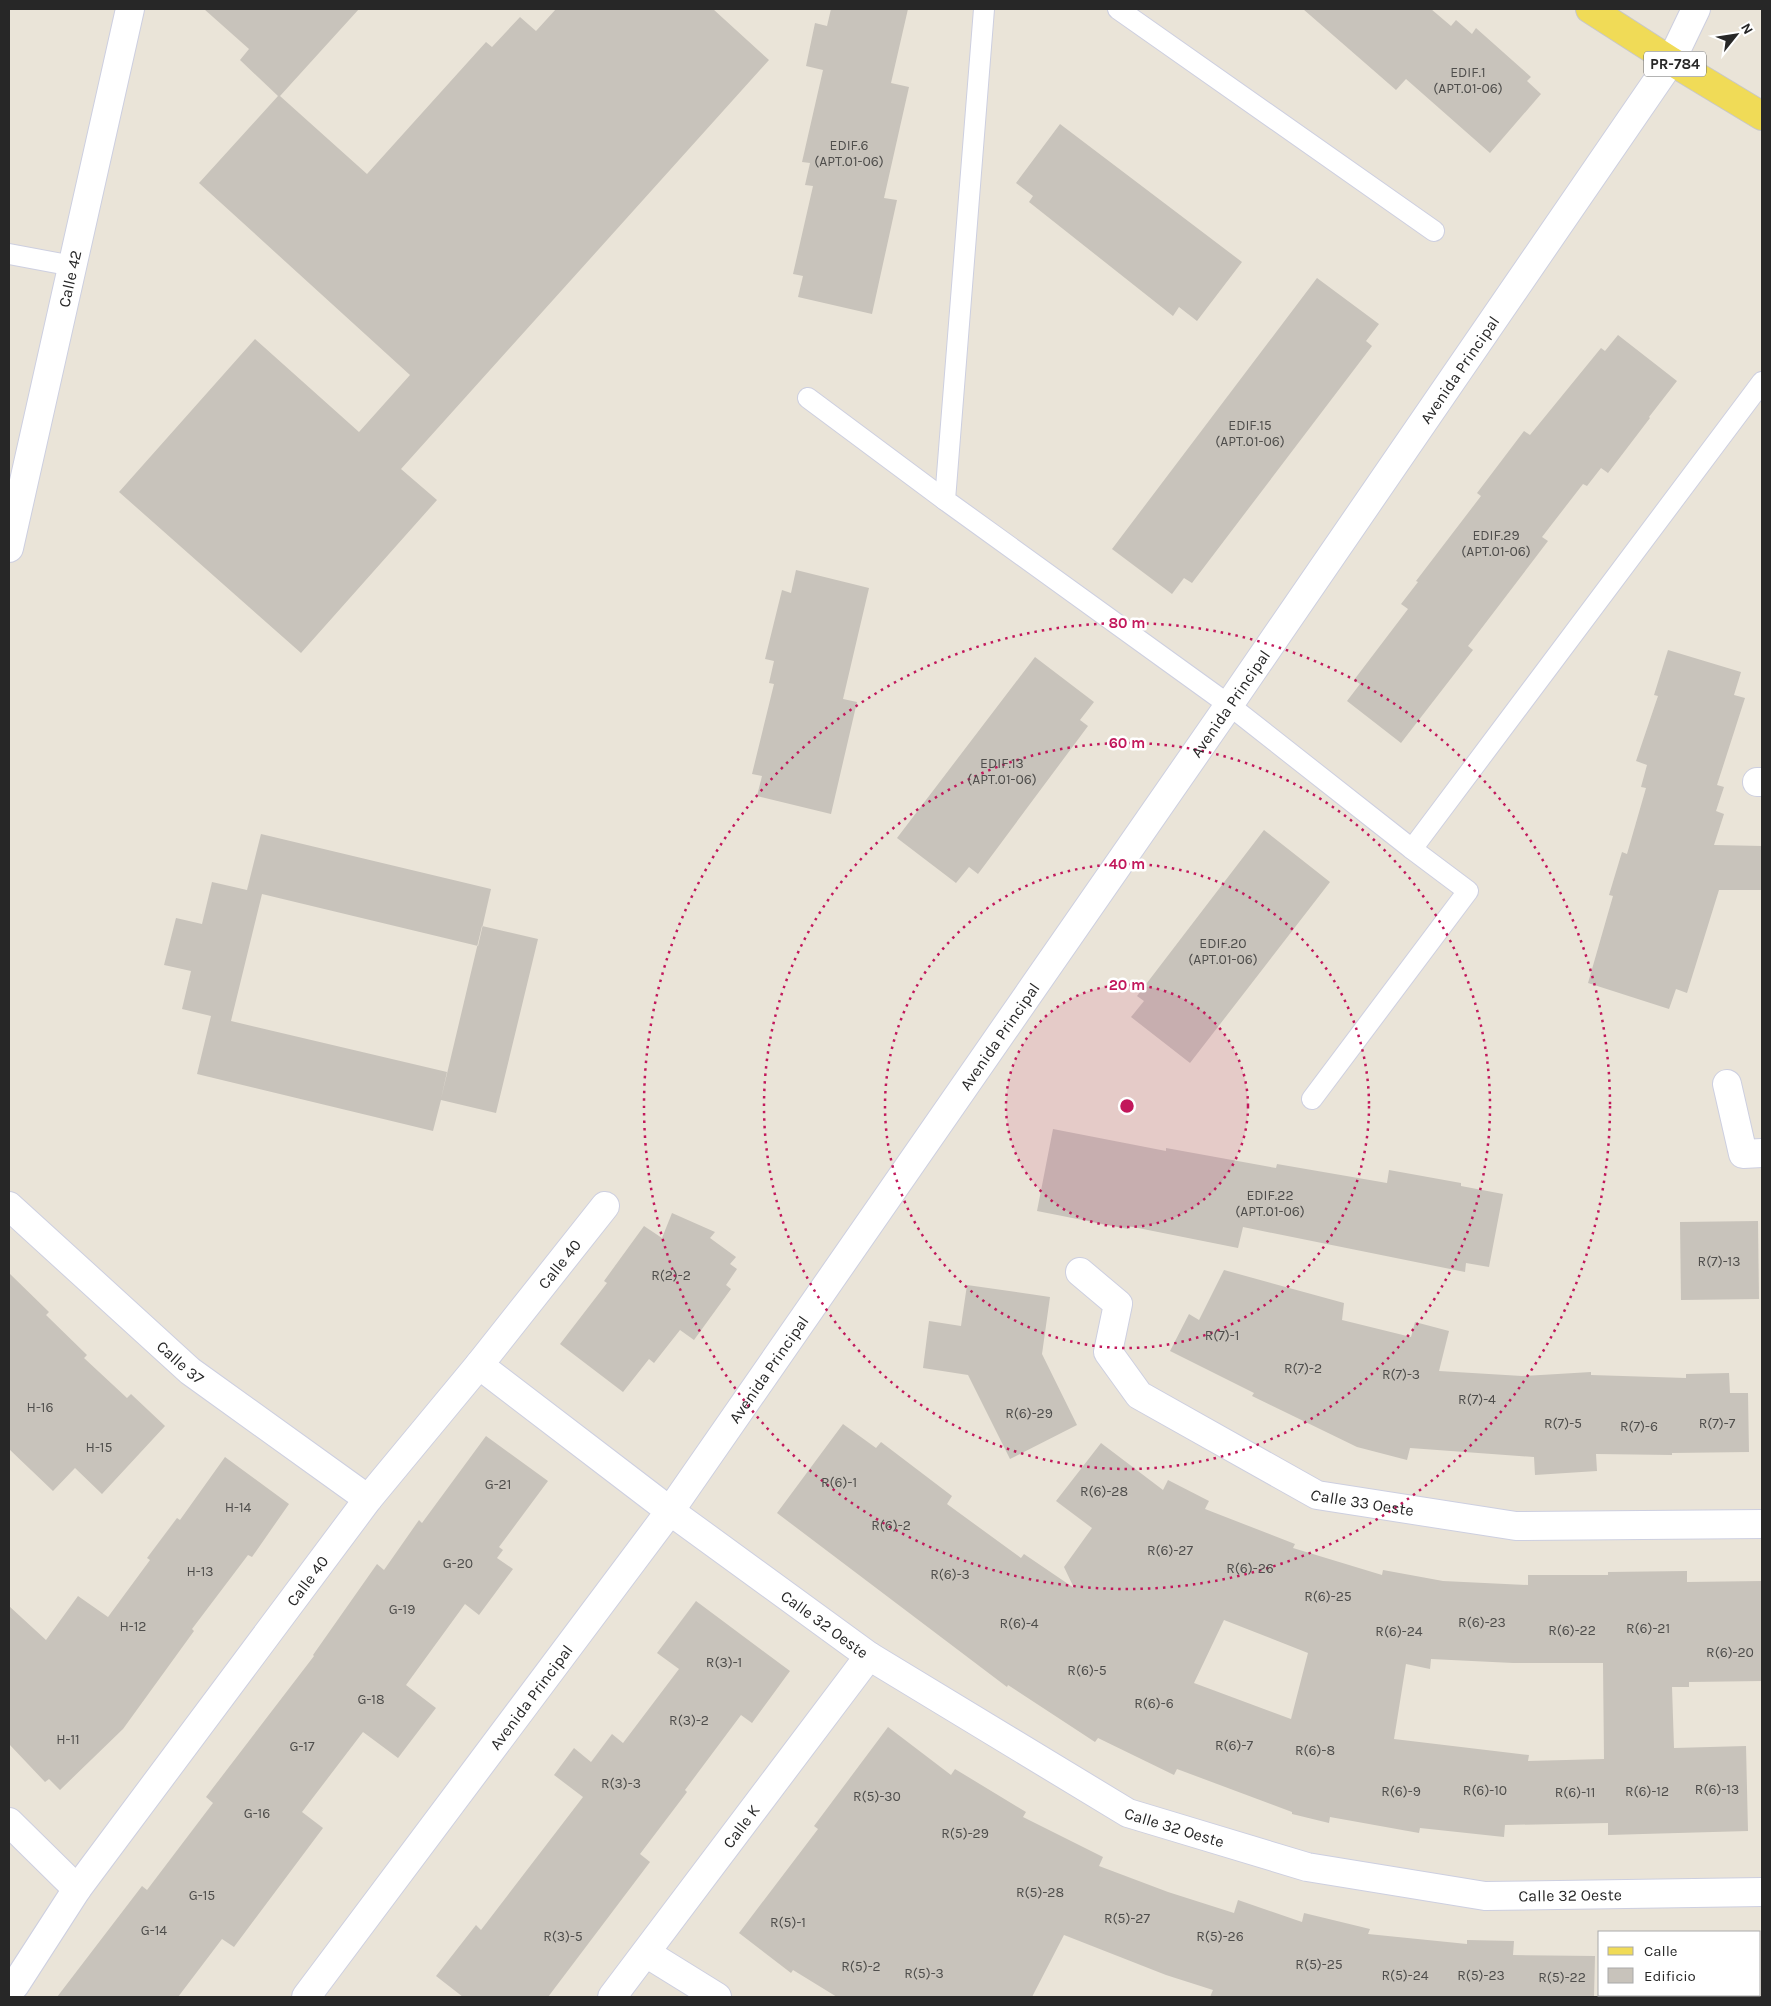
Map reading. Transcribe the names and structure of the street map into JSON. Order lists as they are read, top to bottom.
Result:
{
  "streets": {
    "main road": ["PR-784"],
    "street": [
      "Calle 42",
      "Avenida Principal",
      "Calle 40",
      "Calle 37",
      "Calle 33 Oeste",
      "Calle 32 Oeste",
      "Calle K"
    ]
  },
  "crossings": [
    ["PR-784", "Avenida Principal"],
    ["Avenida Principal", "Calle 32 Oeste"],
    ["Calle 40", "Calle 37"],
    ["Calle 40", "Calle 32 Oeste"],
    ["Calle 32 Oeste", "Calle K"]
  ],
  "house_numbers": [
    "EDIF.1 (APT.01-06)",
    "EDIF.6 (APT.01-06)",
    "EDIF.15 (APT.01-06)",
    "EDIF.29 (APT.01-06)",
    "EDIF.13 (APT.01-06)",
    "EDIF.20 (APT.01-06)",
    "EDIF.22 (APT.01-06)",
    "R(7)-13",
    "R(2)-2",
    "R(7)-1",
    "R(7)-2",
    "R(7)-3",
    "R(7)-4",
    "H-16",
    "R(6)-29",
    "R(7)-5",
    "R(7)-7",
    "R(7)-6",
    "H-15",
    "R(6)-1",
    "G-21",
    "R(6)-28",
    "H-14",
    "R(6)-2",
    "R(6)-27",
    "G-20",
    "R(6)-26",
    "H-13",
    "R(6)-3",
    "R(6)-25",
    "G-19",
    "R(6)-23",
    "R(6)-4",
    "H-12",
    "R(6)-21",
    "R(6)-22",
    "R(6)-24",
    "R(6)-20",
    "R(3)-1",
    "R(6)-5",
    "G-18",
    "R(6)-6",
    "R(3)-2",
    "H-11",
    "R(6)-7",
    "G-17",
    "R(6)-8",
    "R(3)-3",
    "R(6)-13",
    "R(6)-10",
    "R(6)-9",
    "R(6)-12",
    "R(6)-11",
    "R(5)-30",
    "G-16",
    "R(5)-29",
    "R(5)-28",
    "G-15",
    "R(5)-27",
    "R(5)-1",
    "G-14",
    "R(3)-5",
    "R(5)-26",
    "R(5)-25",
    "R(5)-2",
    "R(5)-3",
    "R(5)-24",
    "R(5)-23",
    "R(5)-22"
  ],
  "legend": ["Calle", "Edificio"],
  "north": "top right",
  "rings": [
    "80 m",
    "60 m",
    "40 m",
    "20 m"
  ]
}
